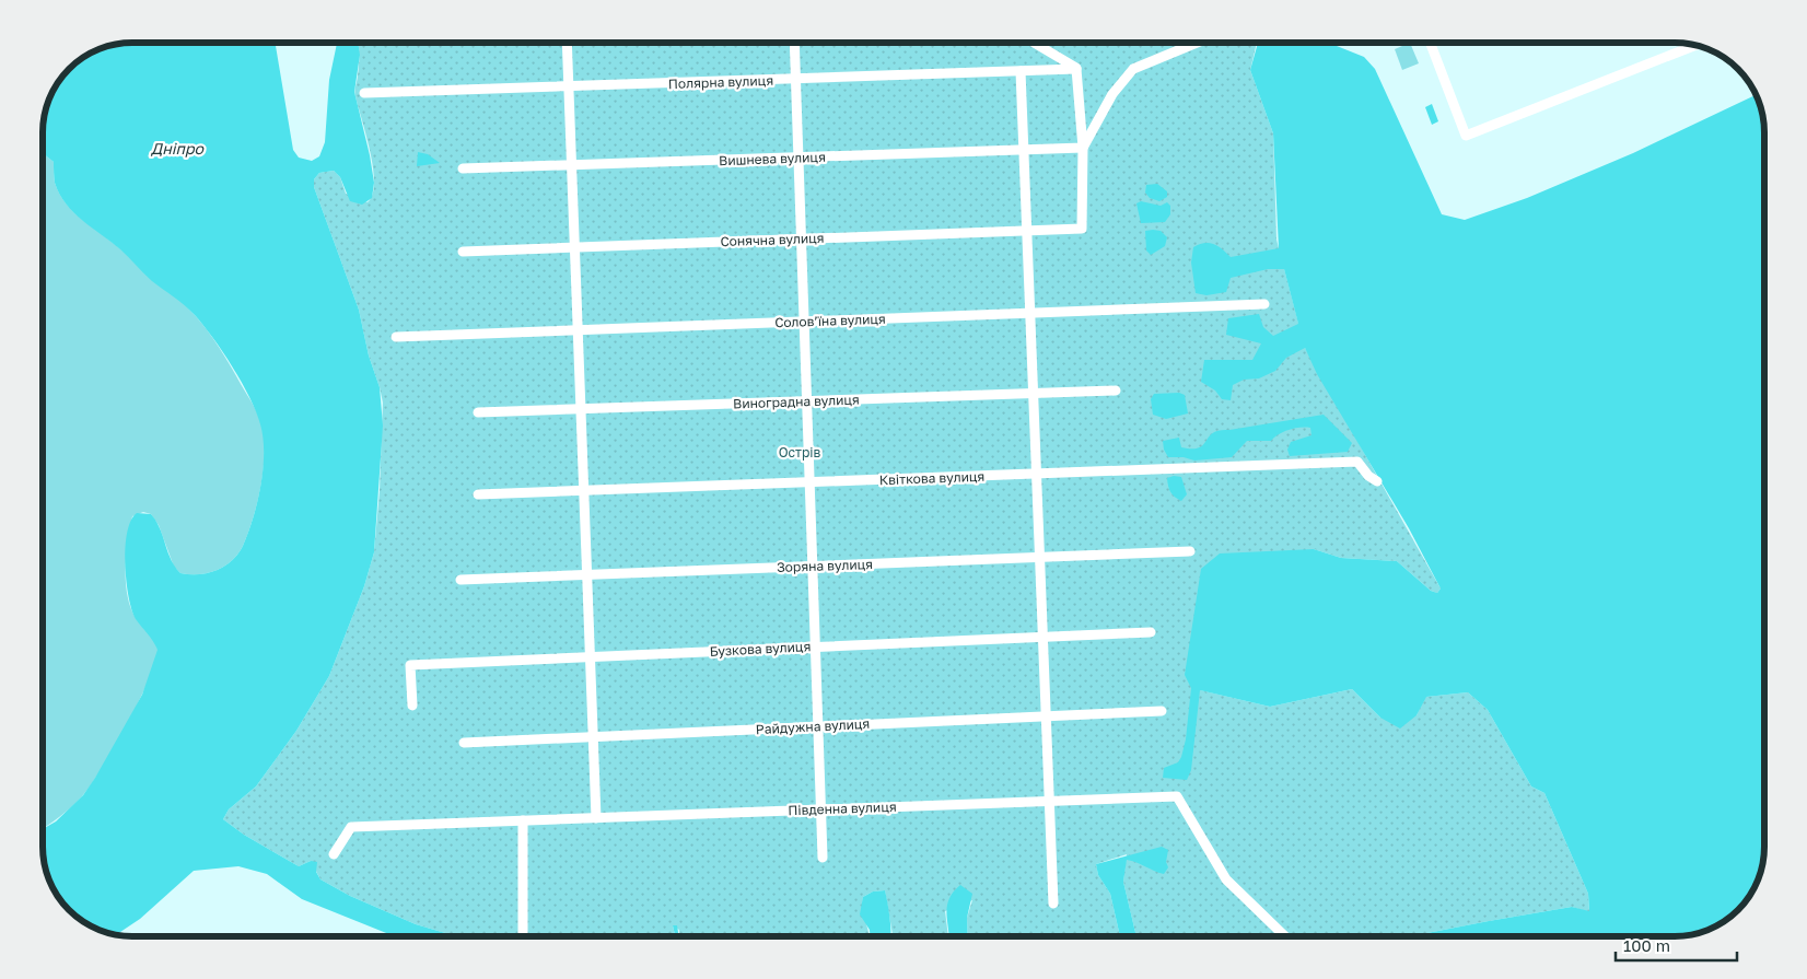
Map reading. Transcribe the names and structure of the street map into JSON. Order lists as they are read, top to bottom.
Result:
{
  "streets": {
    "street": [
      "Полярна вулиця",
      "Вишнева вулиця",
      "Сонячна вулиця",
      "Соловʼїна вулиця",
      "Виноградна вулиця",
      "Квіткова вулиця",
      "Зоряна вулиця",
      "Бузкова вулиця",
      "Райдужна вулиця",
      "Південна вулиця"
    ]
  },
  "crossings": [
    ["Вишнева вулиця", "Сонячна вулиця"]
  ],
  "water": ["Дніпро"],
  "parks": ["Острів"],
  "scale_bar": "100 m"
}
